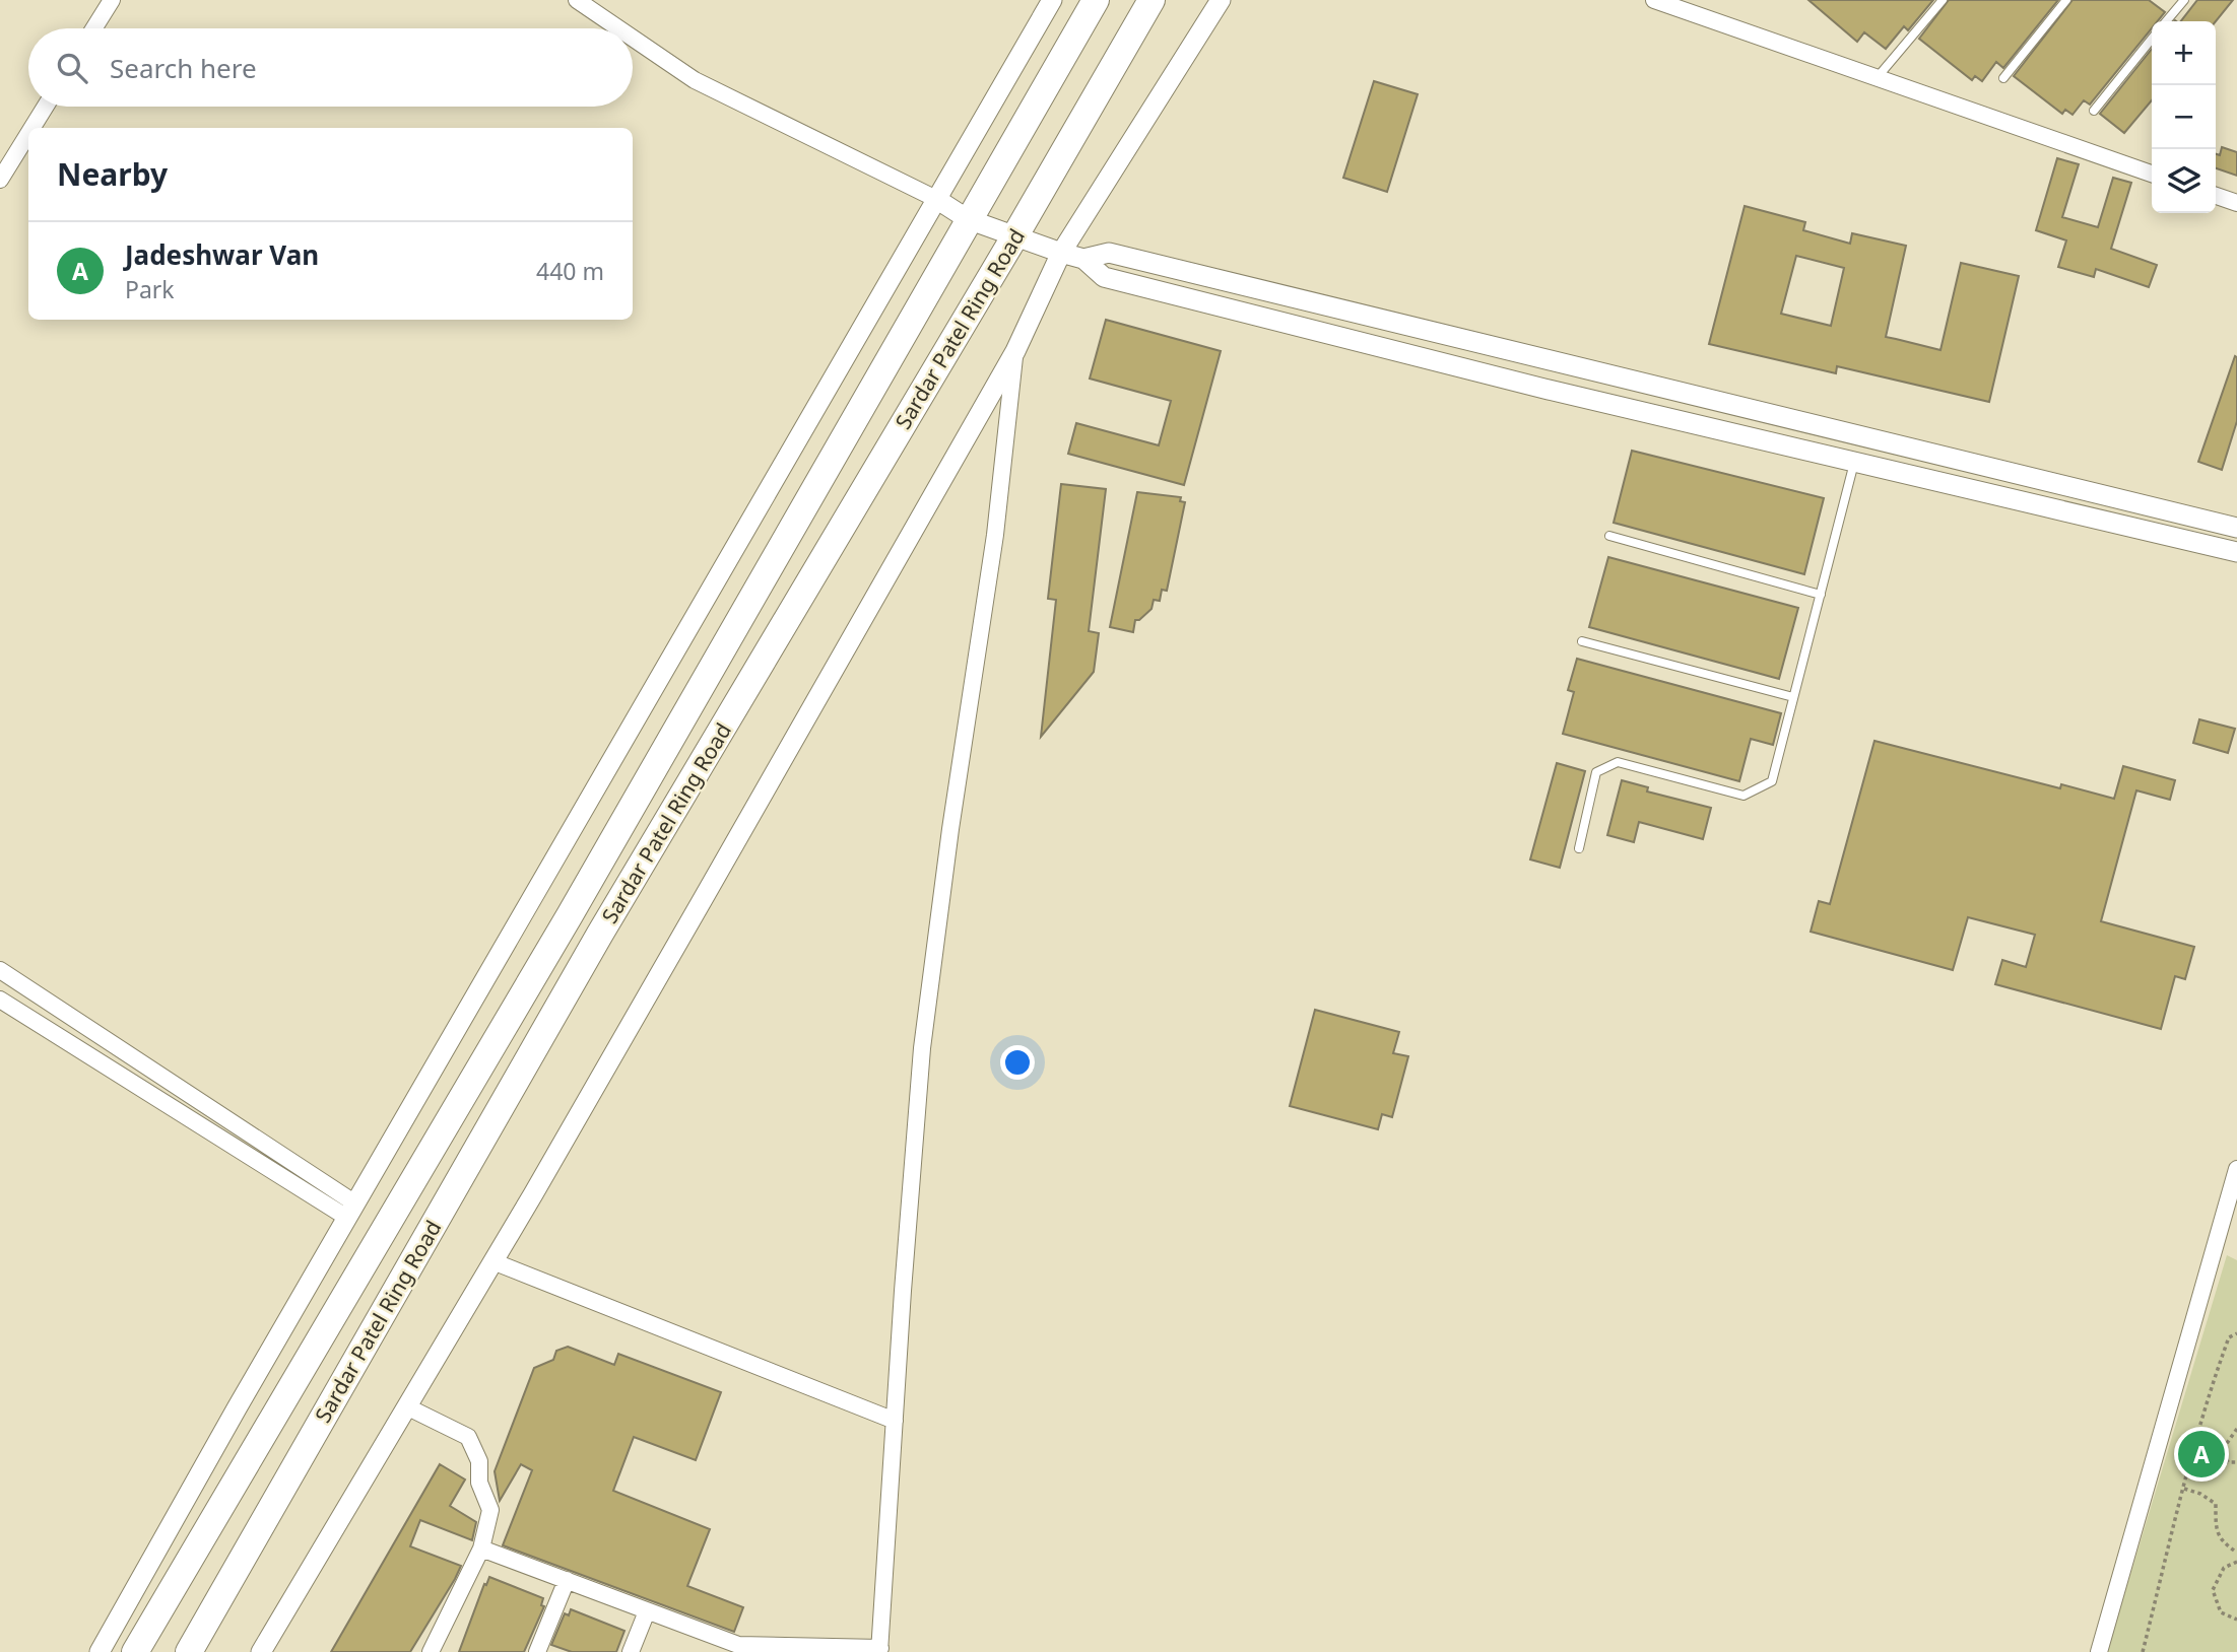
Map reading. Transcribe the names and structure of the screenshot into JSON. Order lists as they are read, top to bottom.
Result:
{
  "streets": {
    "highway": ["Sardar Patel Ring Road"]
  },
  "page": {
    "map_buttons": ["+", "−"],
    "search": "Search here",
    "heading": "Nearby",
    "list": [
      {
        "mark": "A",
        "name": "Jadeshwar Van",
        "note": "Park",
        "value": "440 m"
      }
    ],
    "pins": "A"
  }
}
